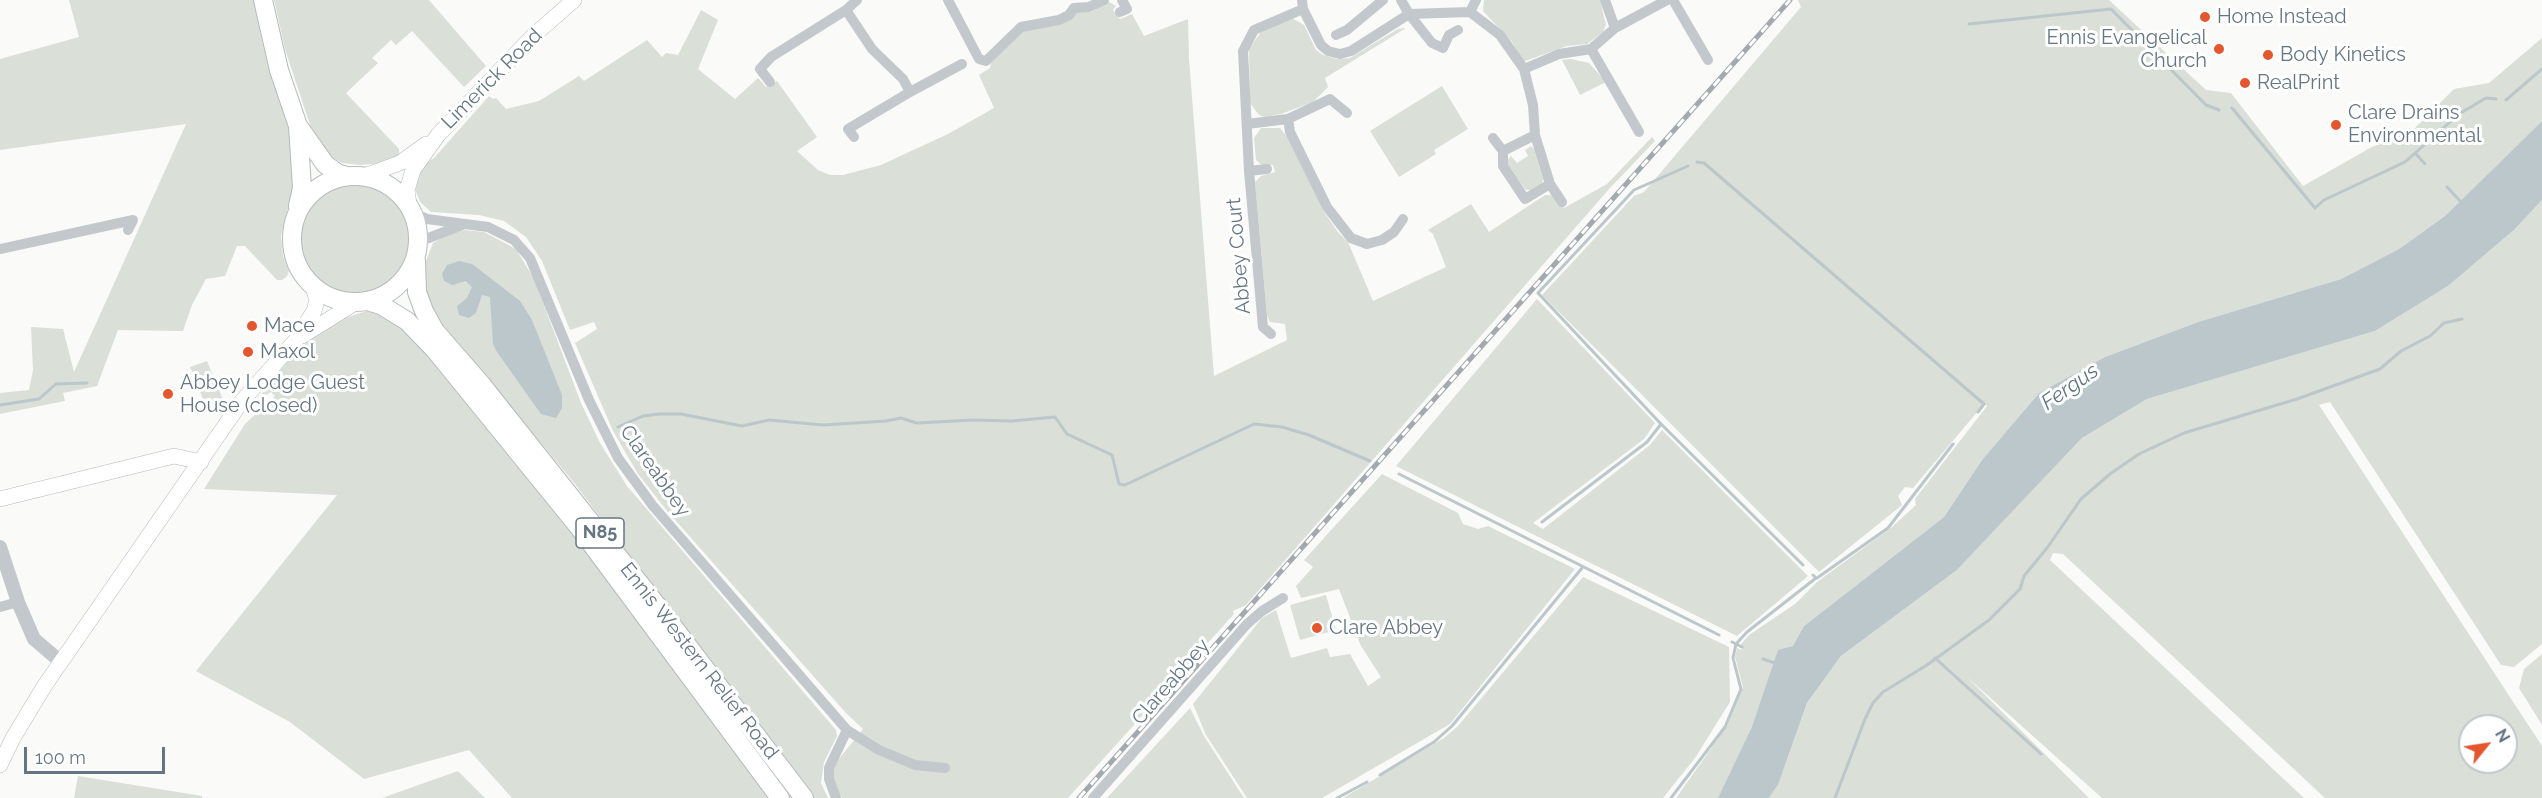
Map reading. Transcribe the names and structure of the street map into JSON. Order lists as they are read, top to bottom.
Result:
{
  "streets": {
    "main road": ["Limerick Road", "N85", "Ennis Western Relief Road"],
    "street": ["Abbey Court", "Clareabbey"]
  },
  "crossings": [
    ["Clareabbey", "N85"],
    ["Clareabbey", "Ennis Western Relief Road"],
    ["N85", "Ennis Western Relief Road"]
  ],
  "water": ["Fergus"],
  "places": [
    "Home Instead",
    "Ennis Evangelical Church",
    "Body Kinetics",
    "RealPrint",
    "Clare Drains Environmental",
    "Mace",
    "Maxol",
    "Abbey Lodge Guest House (closed)",
    "Clare Abbey"
  ],
  "scale_bar": "100 m",
  "north": "top right"
}
